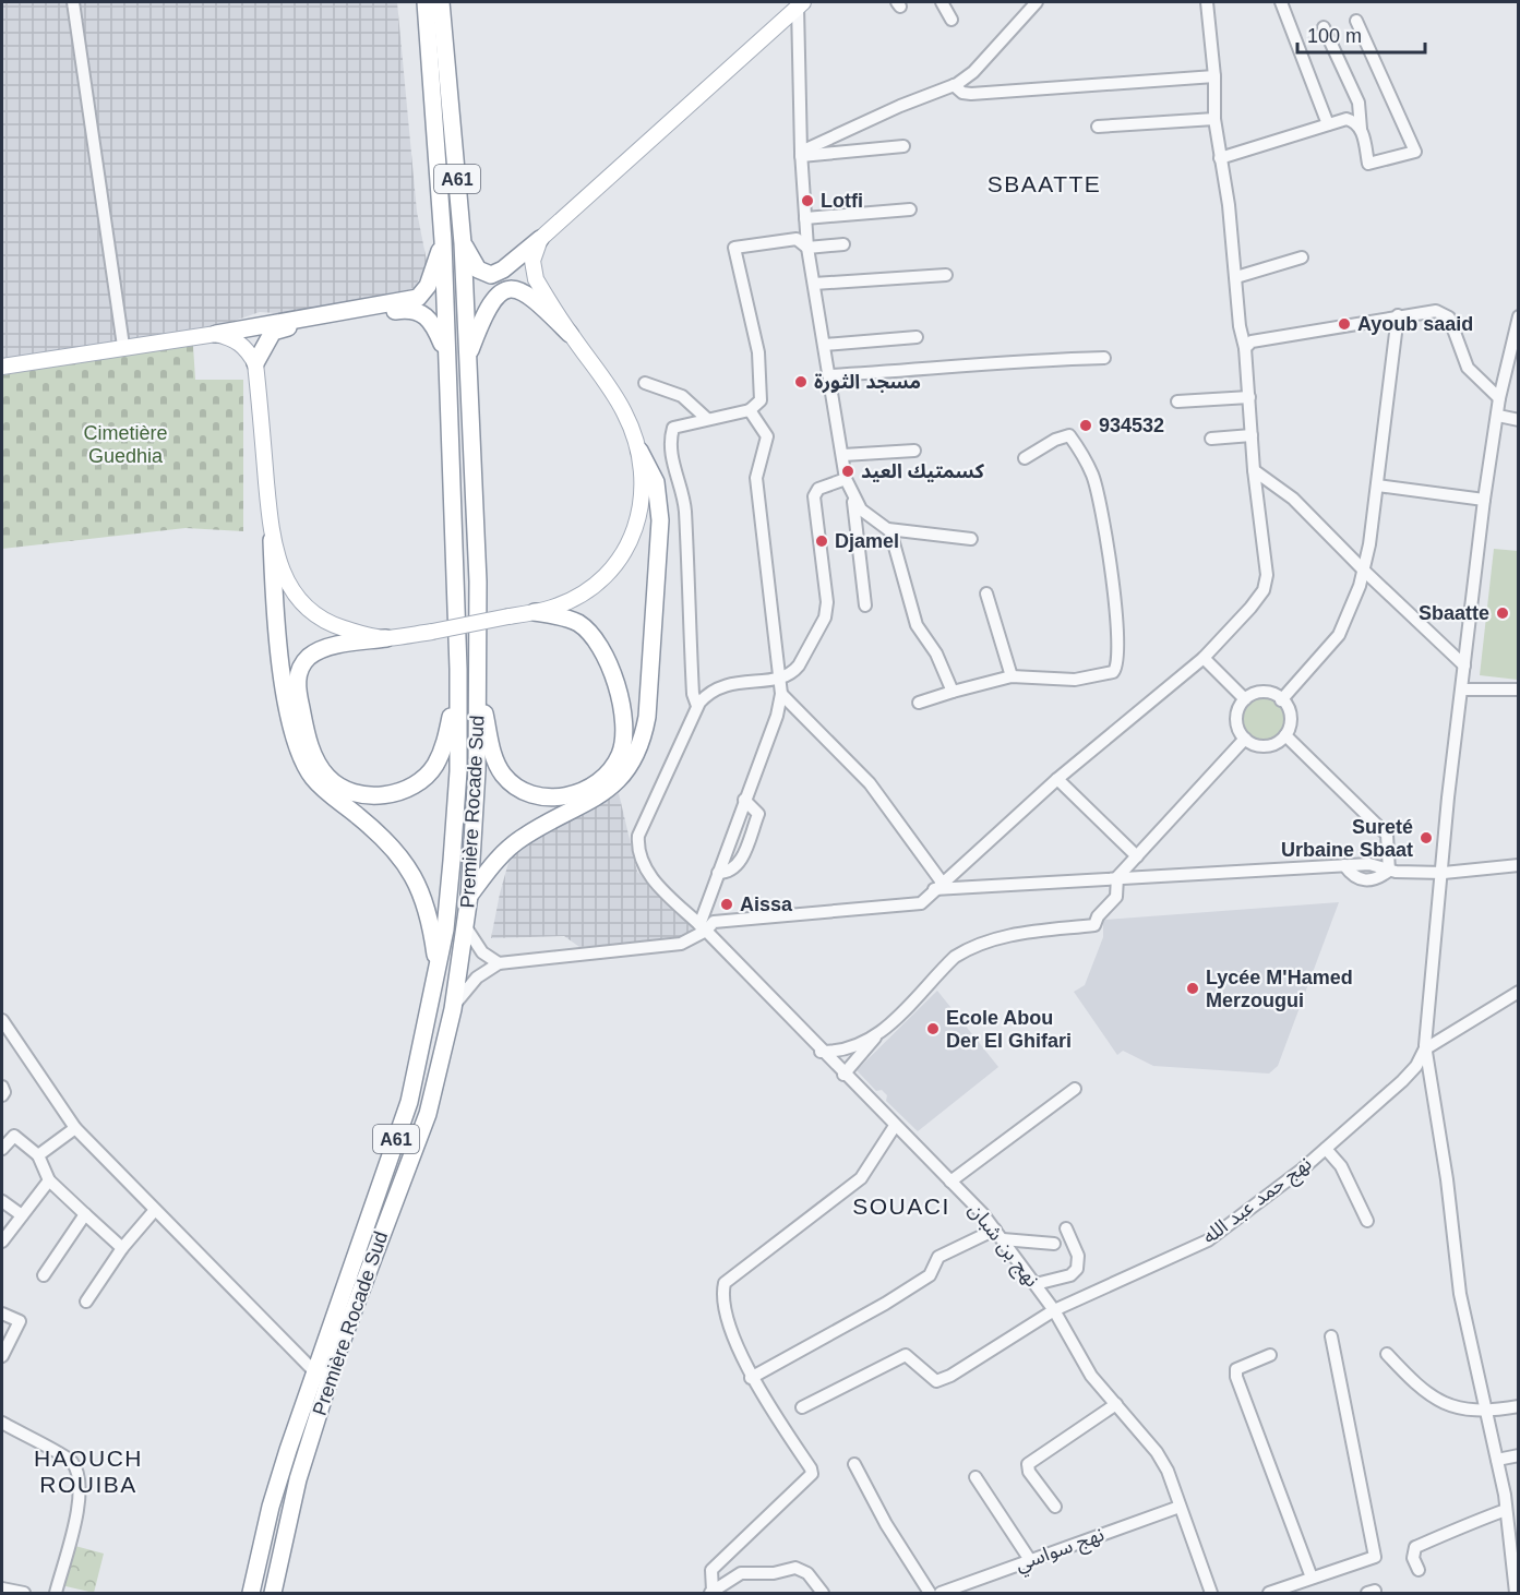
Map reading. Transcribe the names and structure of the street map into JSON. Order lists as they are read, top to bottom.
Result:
{
  "streets": {
    "highway": ["A61", "Première Rocade Sud"],
    "street": ["نهج حمد عبد الله", "نهج بن شبان", "نهج سواسي"]
  },
  "crossings": [
    ["نهج حمد عبد الله", "نهج بن شبان"],
    ["نهج بن شبان", "نهج سواسي"]
  ],
  "districts": ["SBAATTE", "SOUACI", "HAOUCH ROUIBA"],
  "parks": ["Cimetière Guedhia"],
  "places": [
    "Lotfi",
    "Ayoub saaid",
    "مسجد الثورة",
    "934532",
    "كسمتيك العيد",
    "Djamel",
    "Sbaatte",
    "Sureté Urbaine Sbaat",
    "Aissa",
    "Lycée M'Hamed Merzougui",
    "Ecole Abou Der El Ghifari"
  ],
  "scale_bar": "100 m"
}
